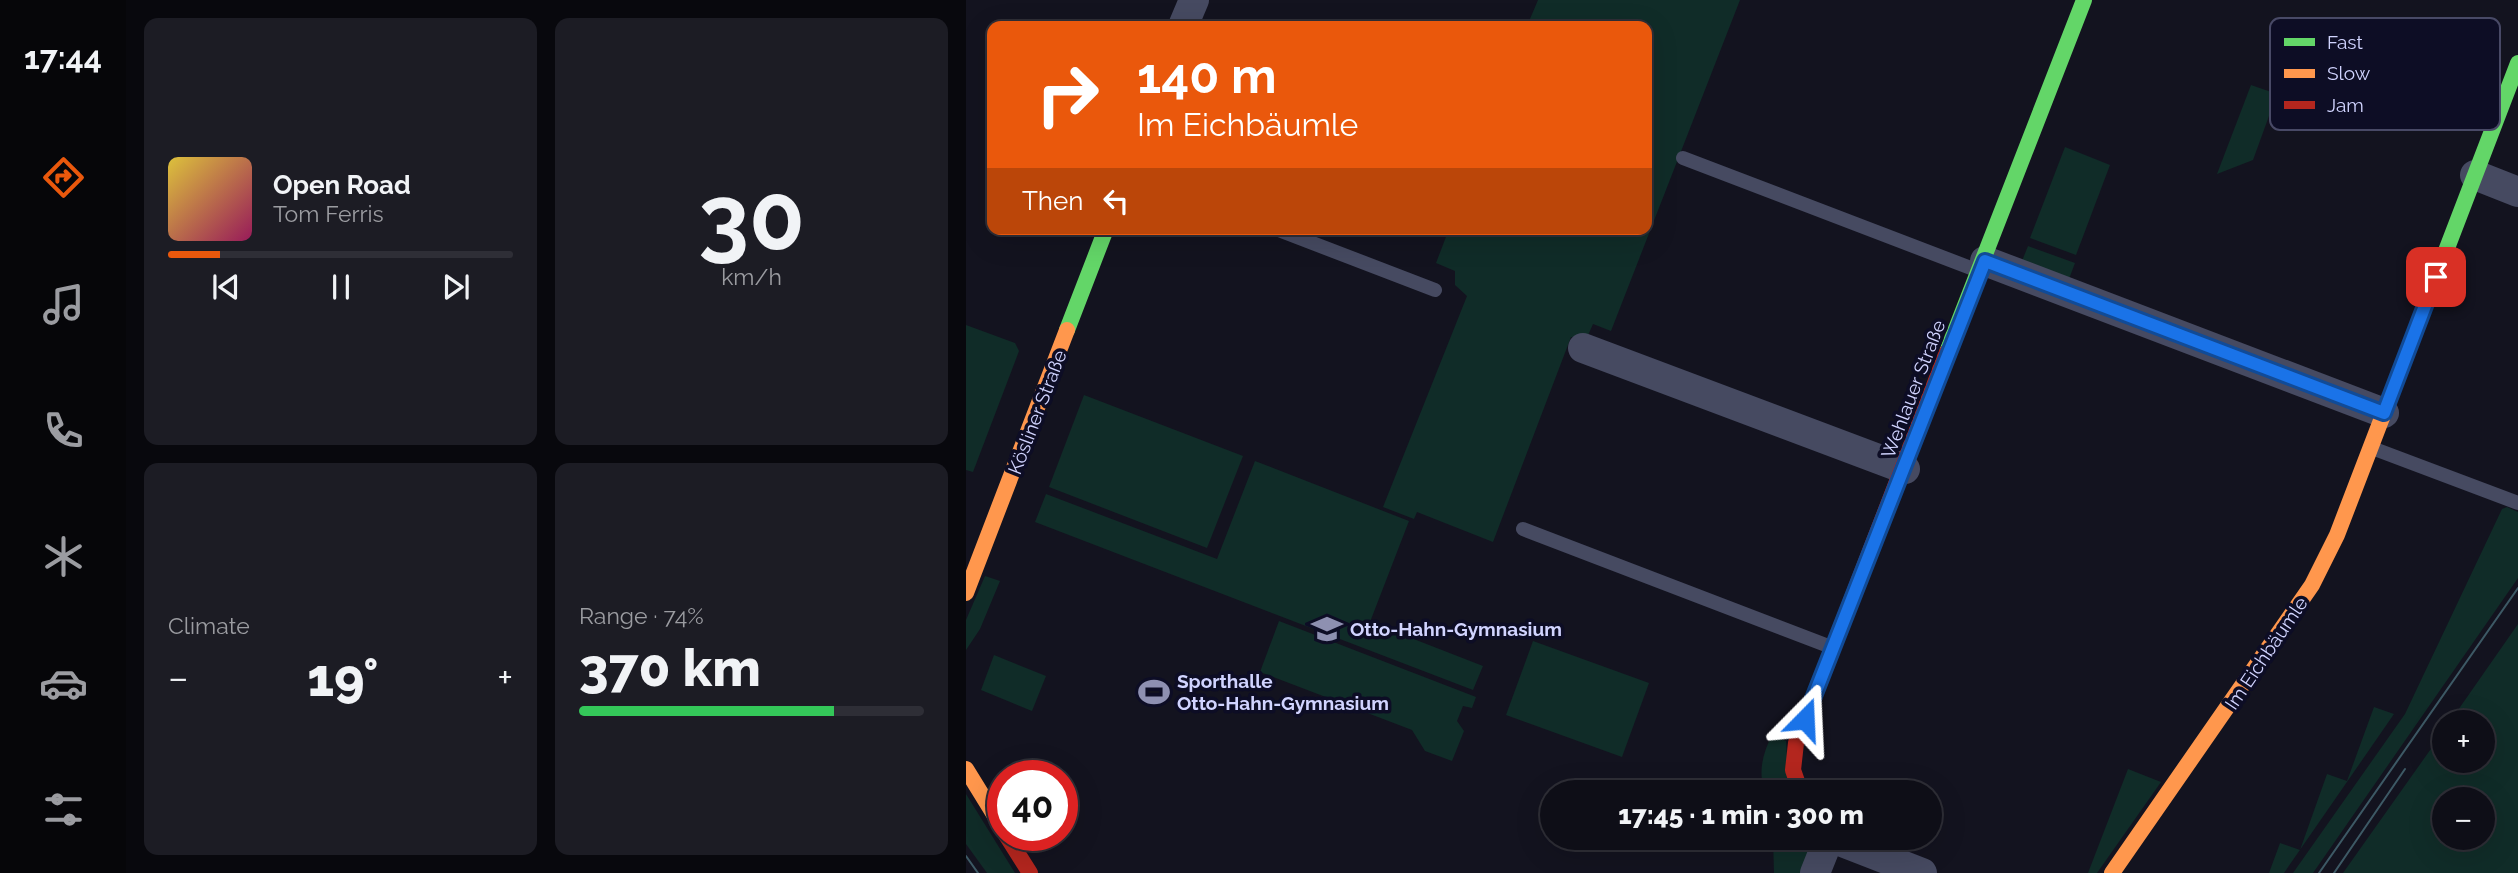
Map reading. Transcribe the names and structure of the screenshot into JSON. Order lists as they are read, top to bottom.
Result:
{
  "streets": {
    "street": ["Wehlauer Straße", "Kösliner Straße", "Im Eichbäumle"]
  },
  "places": {
    "school or university": ["Otto-Hahn-Gymnasium"],
    "sports": ["Sporthalle Otto-Hahn-Gymnasium"]
  },
  "legend": ["Fast", "Slow", "Jam"],
  "page": {
    "tabs": "17:44",
    "tile": [
      ["30", "km/h"],
      "Climate",
      ["Range · 74%", "370 km"]
    ],
    "turn": ["140 m", "Im Eichbäumle"],
    "song": ["Open Road", "Tom Ferris"],
    "then": "Then",
    "heat": ["−", "19°", "+"],
    "map_buttons": ["+", "−"],
    "limit": "40",
    "trip": "17:45 · 1 min · 300 m"
  }
}
